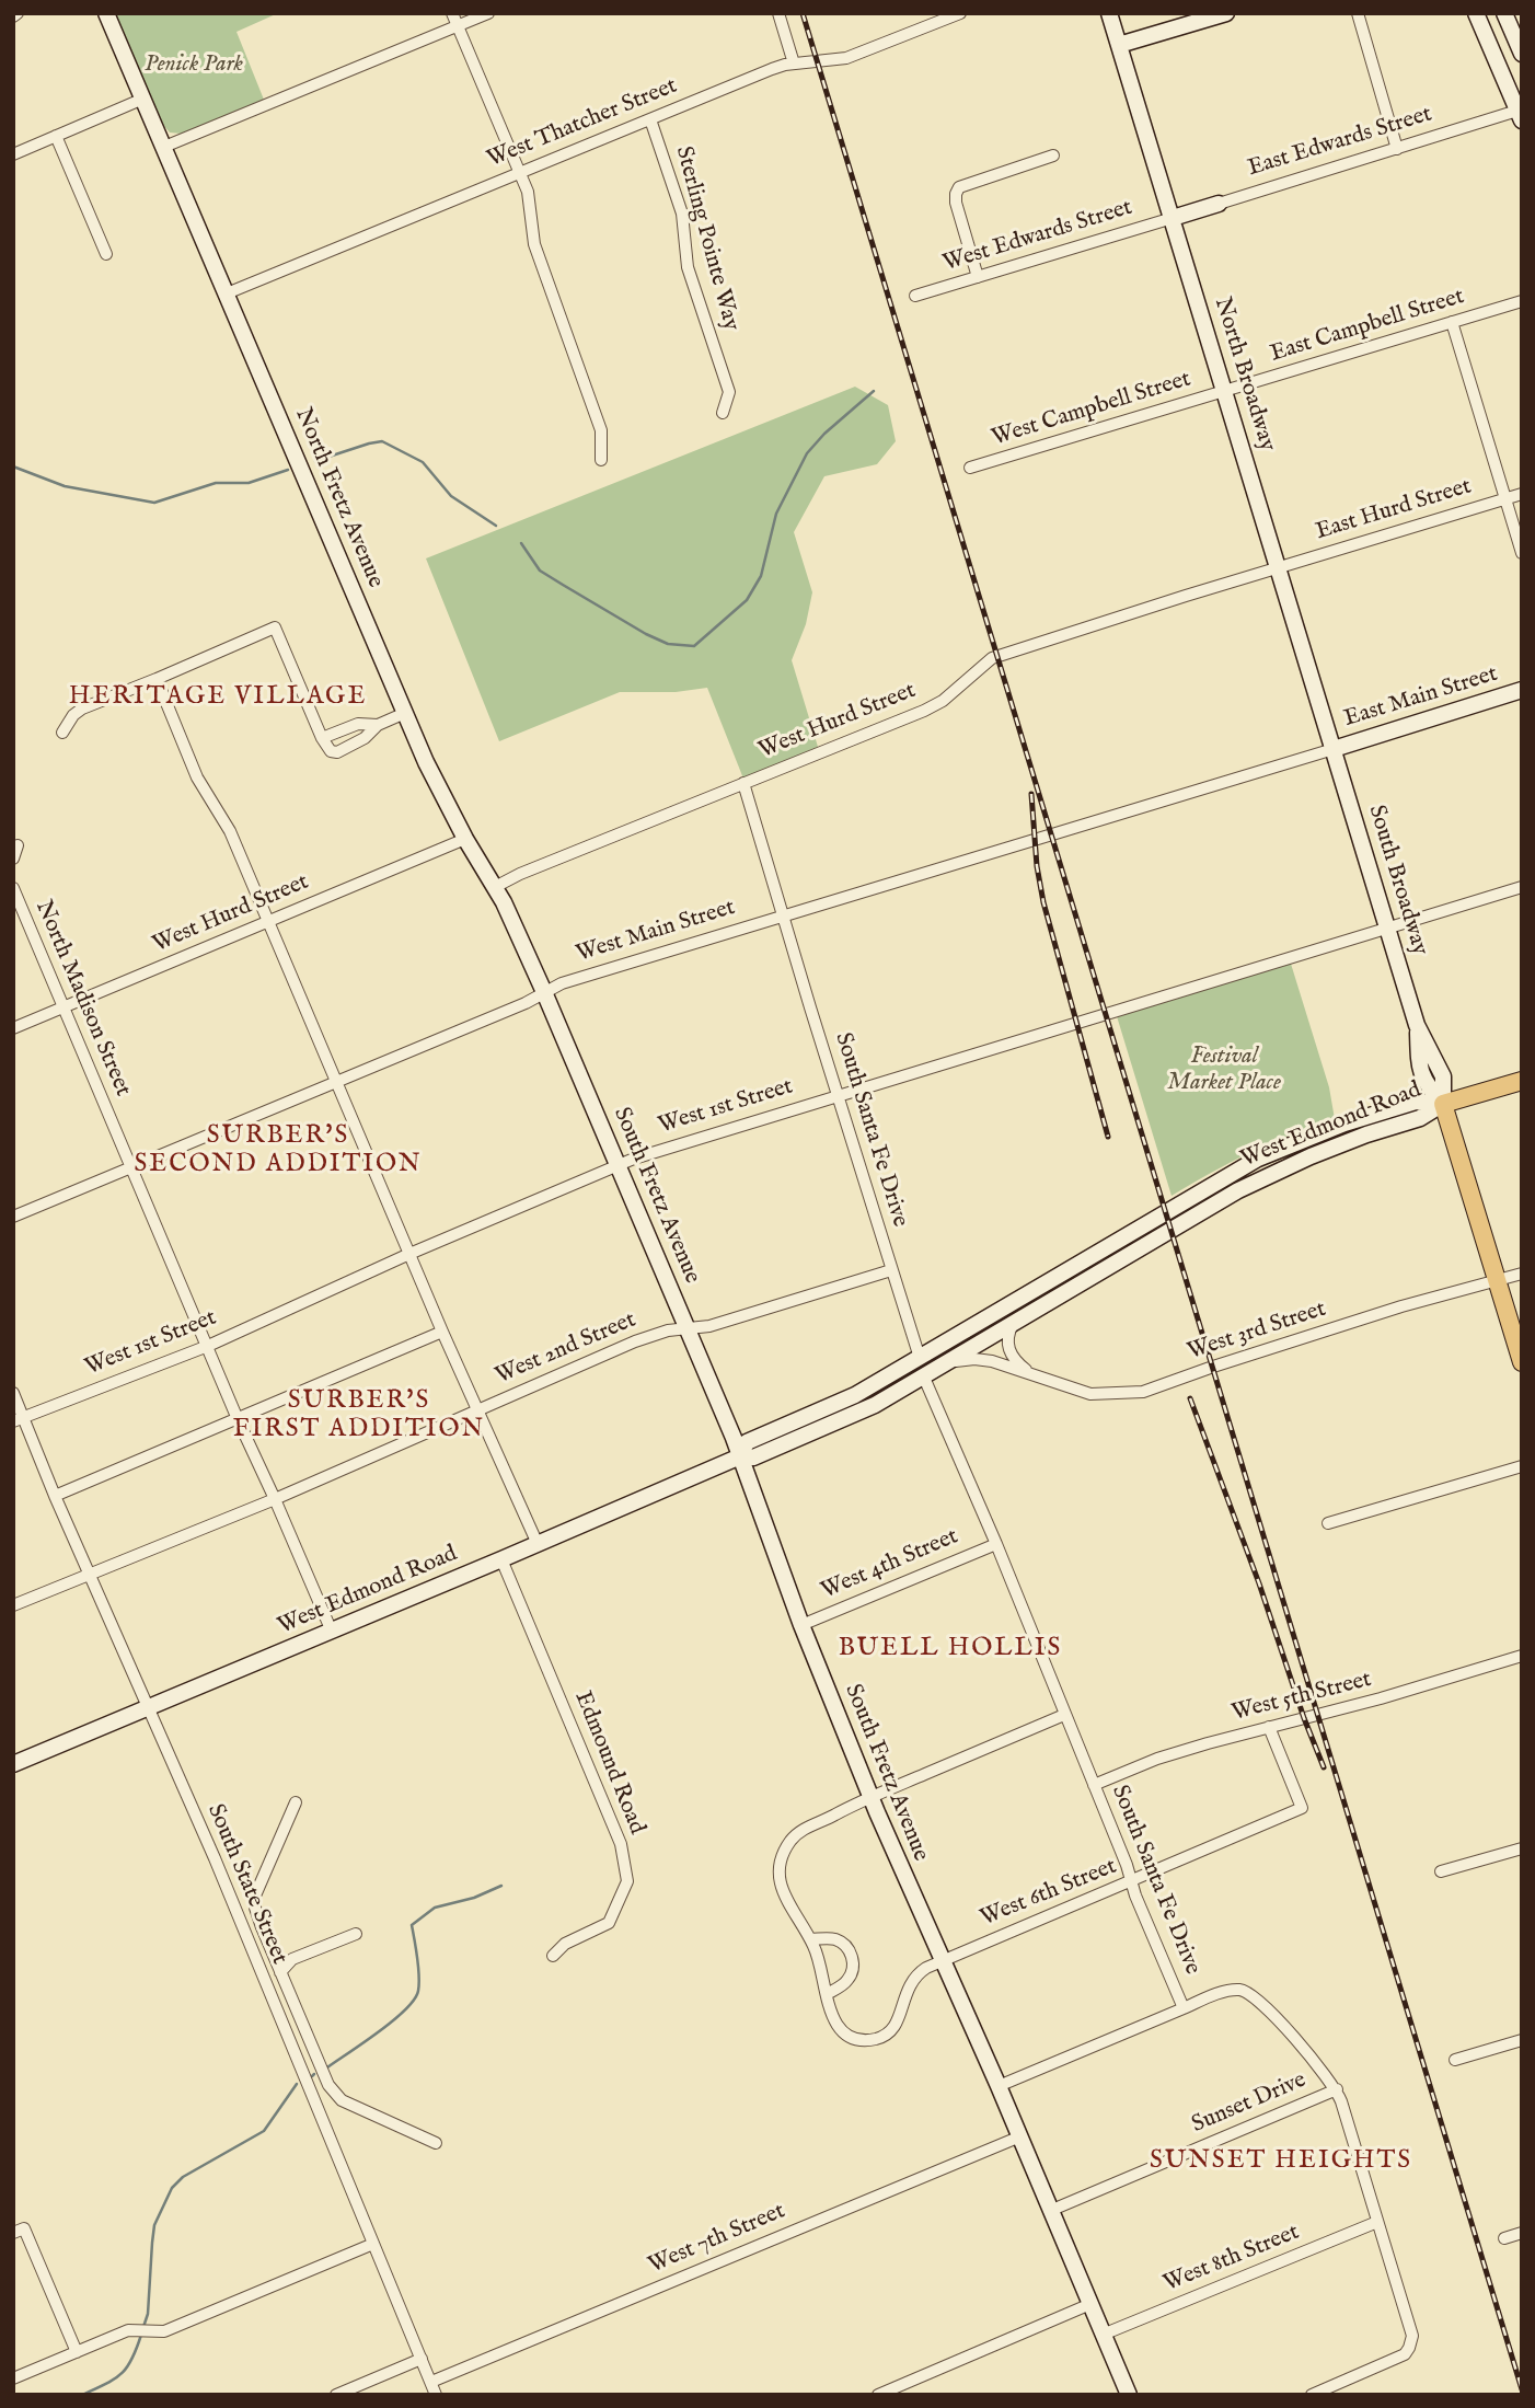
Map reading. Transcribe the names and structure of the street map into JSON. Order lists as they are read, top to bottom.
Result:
{
  "streets": {
    "main road": [
      "East Edwards Street",
      "North Broadway",
      "North Fretz Avenue",
      "East Main Street",
      "South Broadway",
      "West Edmond Road",
      "South Fretz Avenue"
    ],
    "street": [
      "West Thatcher Street",
      "West Edwards Street",
      "Sterling Pointe Way",
      "East Campbell Street",
      "West Campbell Street",
      "East Hurd Street",
      "West Hurd Street",
      "West Main Street",
      "North Madison Street",
      "West 1st Street",
      "South Santa Fe Drive",
      "West 3rd Street",
      "West 2nd Street",
      "West 4th Street",
      "West 5th Street",
      "Edmound Road",
      "South State Street",
      "West 6th Street",
      "Sunset Drive",
      "West 7th Street",
      "West 8th Street"
    ]
  },
  "crossings": [
    ["West Thatcher Street", "Sterling Pointe Way"],
    ["West Thatcher Street", "North Fretz Avenue"],
    ["East Edwards Street", "West Edwards Street"],
    ["East Edwards Street", "North Broadway"],
    ["West Edwards Street", "North Broadway"],
    ["East Campbell Street", "North Broadway"],
    ["East Campbell Street", "West Campbell Street"],
    ["North Broadway", "West Campbell Street"],
    ["North Broadway", "East Hurd Street"],
    ["North Broadway", "East Main Street"],
    ["North Broadway", "West Hurd Street"],
    ["North Broadway", "South Broadway"],
    ["North Broadway", "West Main Street"],
    ["North Fretz Avenue", "West Hurd Street"],
    ["North Fretz Avenue", "West Main Street"],
    ["North Fretz Avenue", "South Fretz Avenue"],
    ["East Hurd Street", "West Hurd Street"],
    ["East Main Street", "South Broadway"],
    ["East Main Street", "West Main Street"],
    ["West Hurd Street", "North Madison Street"],
    ["West Hurd Street", "South Santa Fe Drive"],
    ["South Broadway", "West Main Street"],
    ["South Broadway", "West 1st Street"],
    ["South Broadway", "West Edmond Road"],
    ["South Broadway", "West 3rd Street"],
    ["West Main Street", "North Madison Street"],
    ["West Main Street", "South Santa Fe Drive"],
    ["West Main Street", "South Fretz Avenue"],
    ["North Madison Street", "West 1st Street"],
    ["North Madison Street", "West Edmond Road"],
    ["North Madison Street", "West 2nd Street"],
    ["West 1st Street", "South Santa Fe Drive"],
    ["West 1st Street", "South Fretz Avenue"],
    ["West 1st Street", "South State Street"],
    ["West Edmond Road", "South Santa Fe Drive"],
    ["West Edmond Road", "South Fretz Avenue"],
    ["West Edmond Road", "West 3rd Street"],
    ["West Edmond Road", "Edmound Road"],
    ["West Edmond Road", "South State Street"],
    ["South Santa Fe Drive", "West 2nd Street"],
    ["South Santa Fe Drive", "West 4th Street"],
    ["South Santa Fe Drive", "West 5th Street"],
    ["South Santa Fe Drive", "West 6th Street"],
    ["South Santa Fe Drive", "Sunset Drive"],
    ["South Santa Fe Drive", "West 8th Street"],
    ["South Fretz Avenue", "West 2nd Street"],
    ["South Fretz Avenue", "West 4th Street"],
    ["South Fretz Avenue", "West 6th Street"],
    ["South Fretz Avenue", "Sunset Drive"],
    ["South Fretz Avenue", "West 7th Street"],
    ["South Fretz Avenue", "West 8th Street"],
    ["West 2nd Street", "South State Street"],
    ["West 5th Street", "West 6th Street"],
    ["South State Street", "West 7th Street"]
  ],
  "districts": [
    "HERITAGE VILLAGE",
    "SURBER'S SECOND ADDITION",
    "SURBER'S FIRST ADDITION",
    "BUELL HOLLIS",
    "SUNSET HEIGHTS"
  ],
  "parks": ["Penick Park", "Festival Market Place"]
}
